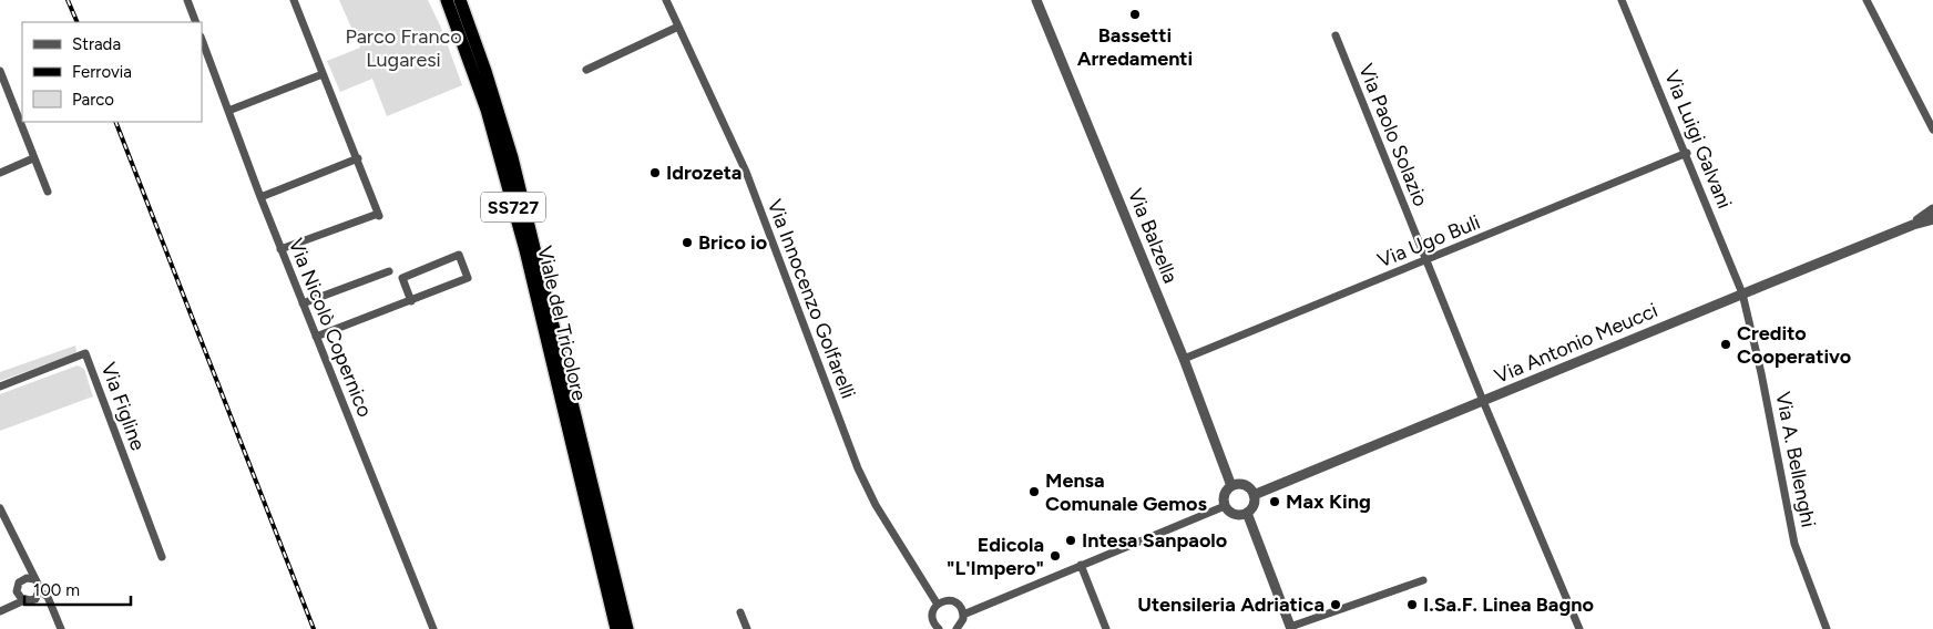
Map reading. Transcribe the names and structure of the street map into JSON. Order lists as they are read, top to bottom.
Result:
{
  "streets": {
    "highway": ["SS727", "Viale del Tricolore"],
    "street": [
      "Via Paolo Solazio",
      "Via Luigi Galvani",
      "Via Balzella",
      "Via Ugo Buli",
      "Via Innocenzo Golfarelli",
      "Via Nicolò Copernico",
      "Via Antonio Meucci",
      "Via Figline",
      "Via A. Bellenghi"
    ]
  },
  "crossings": [
    ["Via Paolo Solazio", "Via Ugo Buli"],
    ["Via Paolo Solazio", "Via Antonio Meucci"],
    ["Via Luigi Galvani", "Via Ugo Buli"],
    ["Via Luigi Galvani", "Via Antonio Meucci"],
    ["Via Luigi Galvani", "Via A. Bellenghi"],
    ["Via Balzella", "Via Ugo Buli"],
    ["Via Balzella", "Via Antonio Meucci"],
    ["Via Antonio Meucci", "Via A. Bellenghi"]
  ],
  "parks": ["Parco Franco Lugaresi"],
  "places": [
    "Bassetti Arredamenti",
    "Idrozeta",
    "Brico io",
    "Credito Cooperativo",
    "Mensa Comunale Gemos",
    "Max King",
    "Intesa Sanpaolo",
    "Edicola \"L'Impero\"",
    "Utensileria Adriatica",
    "I.Sa.F. Linea Bagno"
  ],
  "legend": ["Strada", "Ferrovia", "Parco"],
  "scale_bar": "100 m"
}
